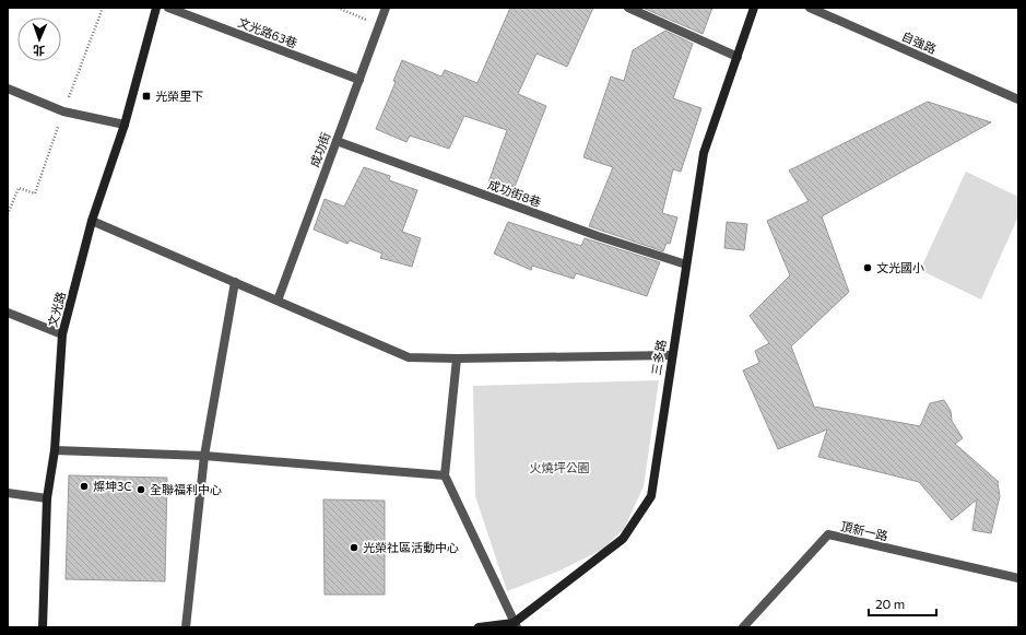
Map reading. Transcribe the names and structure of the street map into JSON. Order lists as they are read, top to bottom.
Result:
{
  "streets": {
    "street": [
      "文光路63巷",
      "自強路",
      "成功街",
      "成功街8巷",
      "文光路",
      "三多路",
      "頂新一路"
    ]
  },
  "crossings": [
    ["文光路63巷", "成功街"],
    ["成功街", "成功街8巷"],
    ["成功街8巷", "三多路"]
  ],
  "parks": ["火燒坪公園"],
  "places": {
    "transit": ["光榮里下"],
    "other": [
      "文光國小",
      "燦坤3C",
      "全聯福利中心",
      "光榮社區活動中心"
    ]
  },
  "scale_bar": "20 m",
  "north": "bottom"
}
